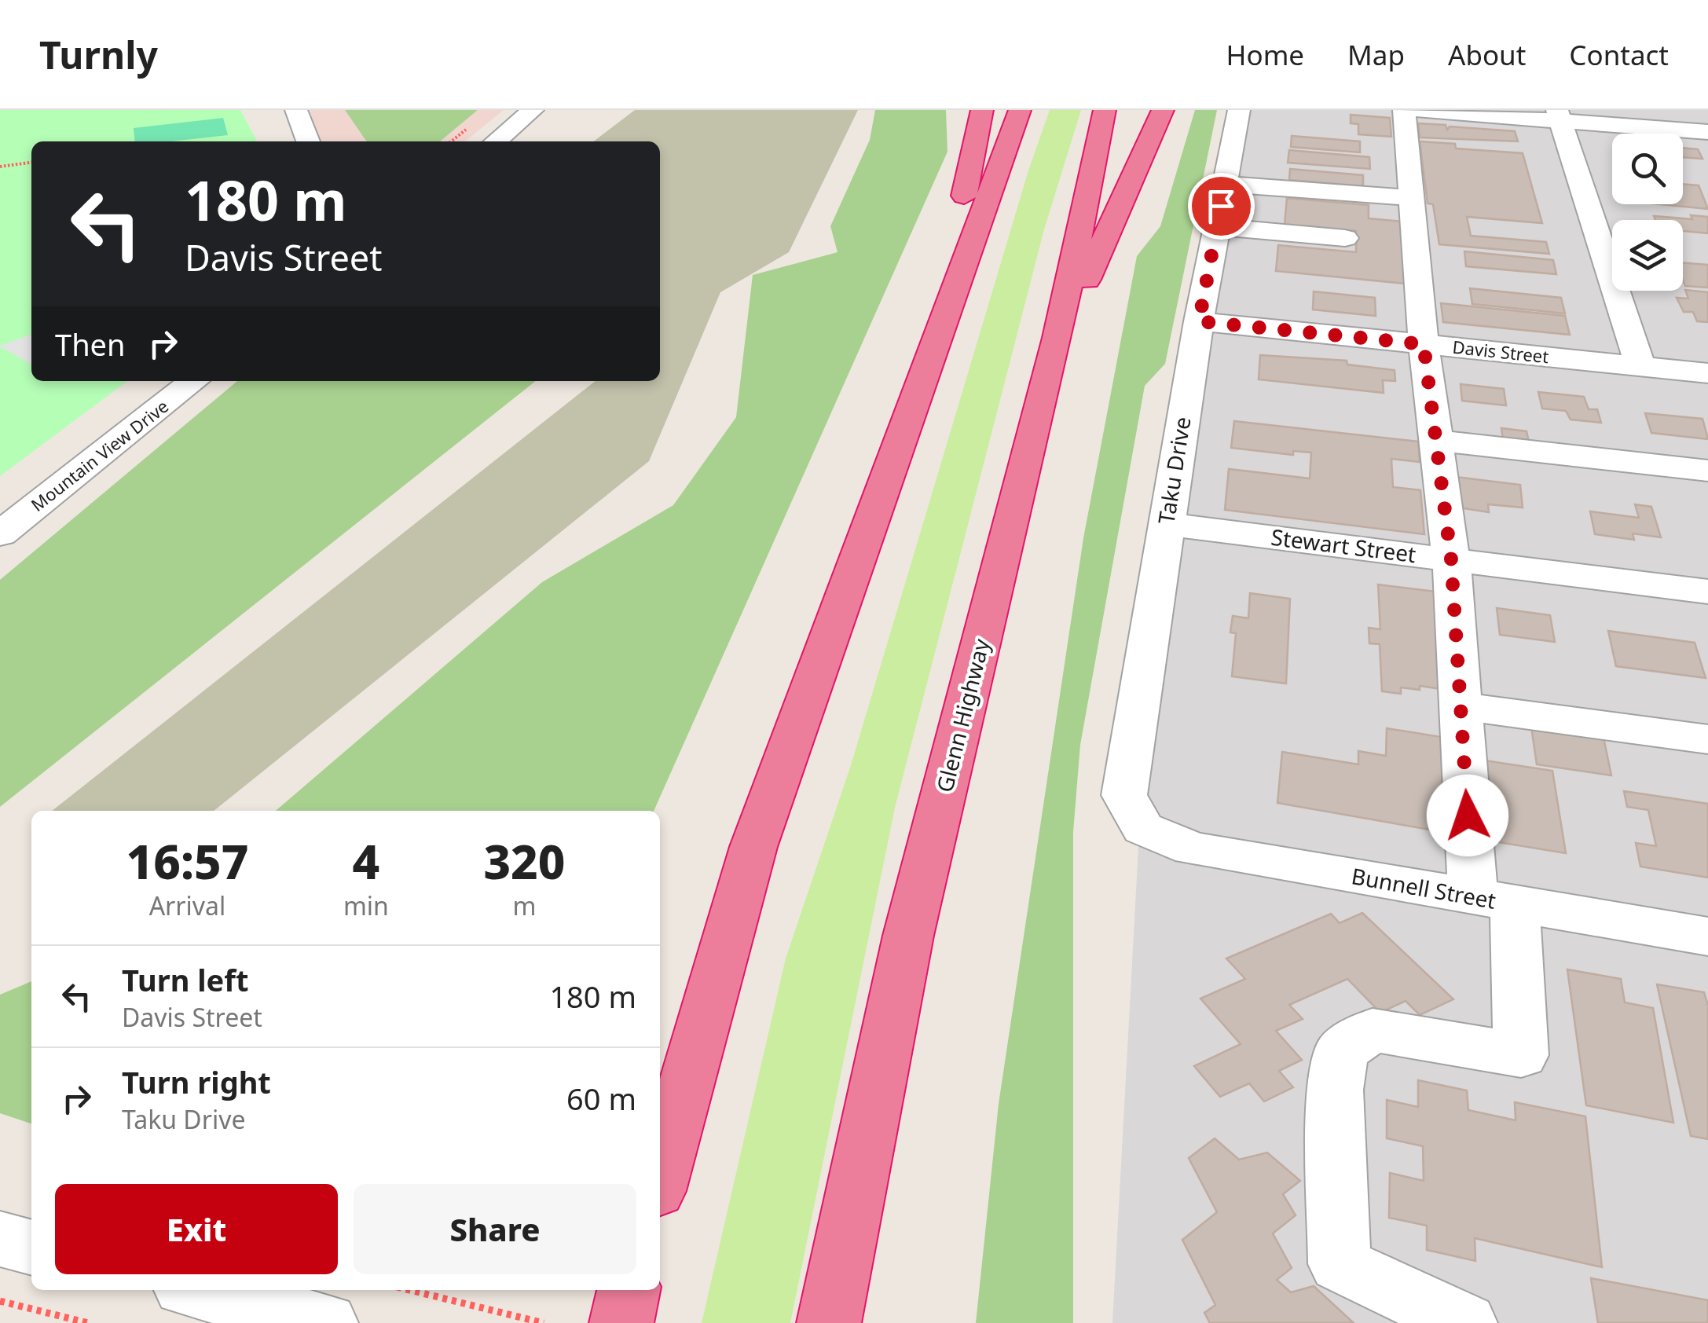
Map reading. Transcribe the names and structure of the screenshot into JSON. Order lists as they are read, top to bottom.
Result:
{
  "streets": {
    "highway": ["Glenn Highway"],
    "street": [
      "Davis Street",
      "Mountain View Drive",
      "Taku Drive",
      "Stewart Street",
      "Bunnell Street"
    ]
  },
  "crossings": [
    ["Davis Street", "Taku Drive"],
    ["Taku Drive", "Stewart Street"],
    ["Taku Drive", "Bunnell Street"]
  ],
  "page": {
    "header": "Turnly",
    "nav": [
      "Home",
      "Map",
      "About",
      "Contact"
    ],
    "turn": ["180 m", "Davis Street"],
    "then": "Then",
    "eta": [
      "16:57",
      "Arrival",
      "4",
      "min",
      "320",
      "m"
    ],
    "list": [
      {
        "name": "Turn left",
        "note": "Davis Street",
        "value": "180 m"
      },
      {
        "name": "Turn right",
        "note": "Taku Drive",
        "value": "60 m"
      }
    ],
    "buttons": ["Exit", "Share"]
  }
}
